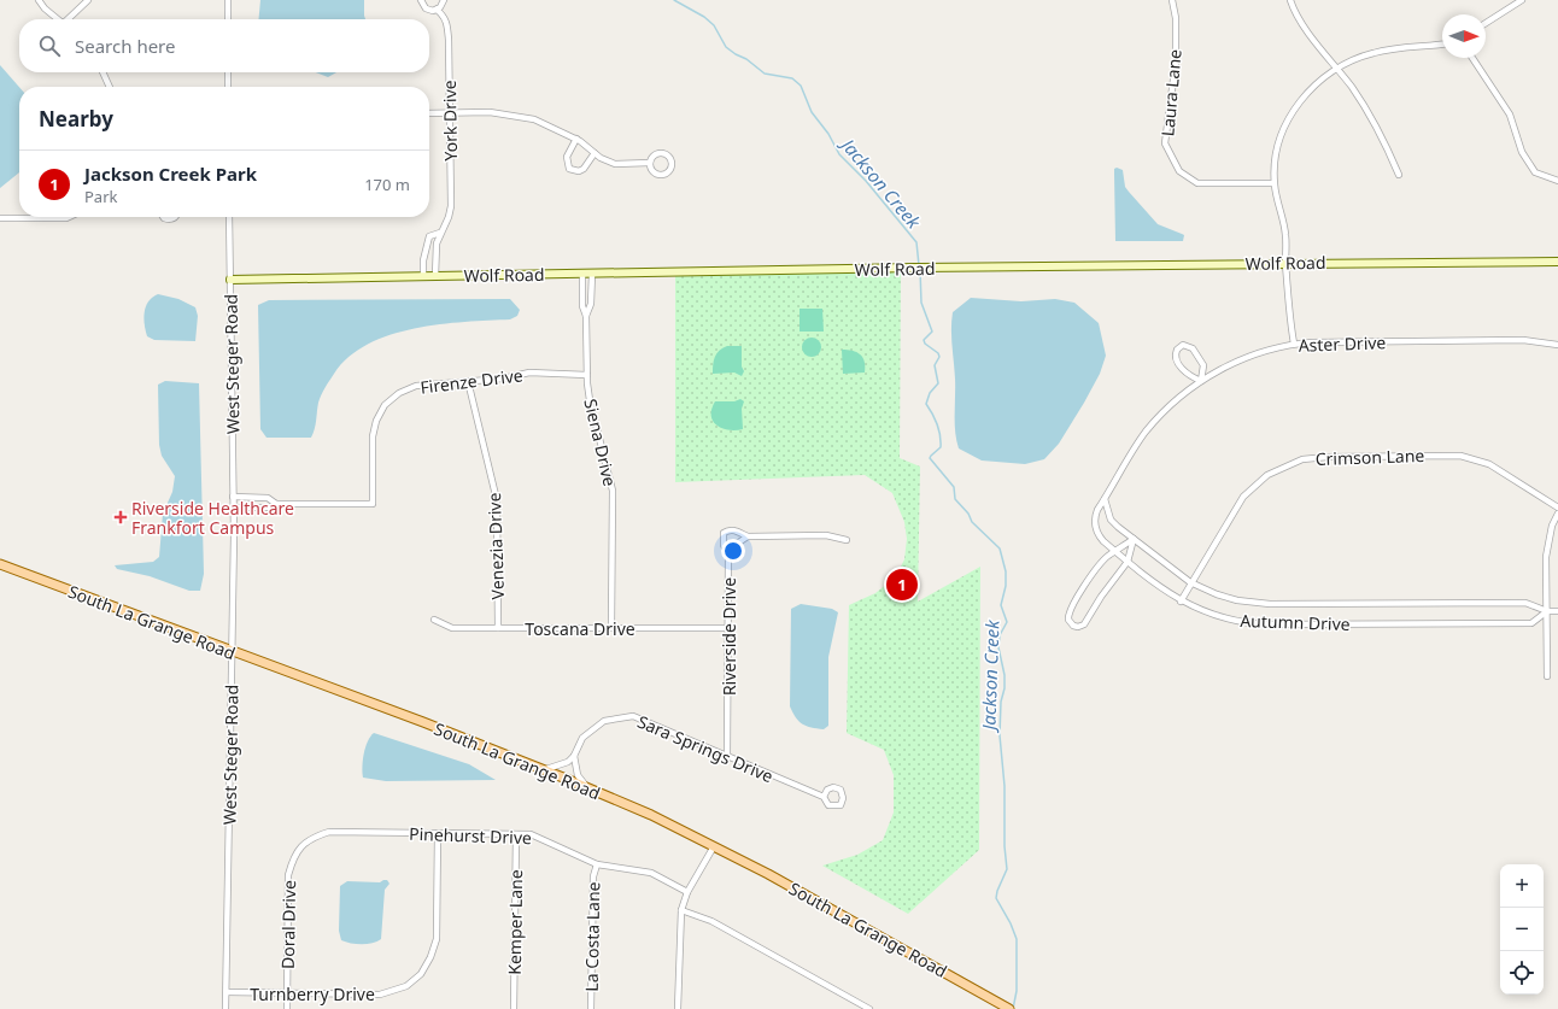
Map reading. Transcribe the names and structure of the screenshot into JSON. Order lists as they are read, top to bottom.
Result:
{
  "streets": {
    "main road": ["Wolf Road", "South La Grange Road"],
    "street": [
      "Laura Lane",
      "York Drive",
      "Aster Drive",
      "West Steger Road",
      "Firenze Drive",
      "Siena Drive",
      "Crimson Lane",
      "Venezia Drive",
      "Autumn Drive",
      "Toscana Drive",
      "Riverside Drive",
      "Sara Springs Drive",
      "Pinehurst Drive",
      "Kemper Lane",
      "Doral Drive",
      "La Costa Lane",
      "Turnberry Drive"
    ]
  },
  "crossings": [
    ["York Drive", "Wolf Road"],
    ["Wolf Road", "West Steger Road"],
    ["Wolf Road", "Siena Drive"],
    ["Aster Drive", "Autumn Drive"],
    ["West Steger Road", "Firenze Drive"],
    ["West Steger Road", "South La Grange Road"],
    ["West Steger Road", "Turnberry Drive"],
    ["Firenze Drive", "Siena Drive"],
    ["Firenze Drive", "Venezia Drive"],
    ["Siena Drive", "Toscana Drive"],
    ["Crimson Lane", "Autumn Drive"],
    ["Venezia Drive", "Toscana Drive"],
    ["Toscana Drive", "Riverside Drive"],
    ["Riverside Drive", "Sara Springs Drive"],
    ["Pinehurst Drive", "Kemper Lane"],
    ["Pinehurst Drive", "Doral Drive"],
    ["Pinehurst Drive", "La Costa Lane"],
    ["Pinehurst Drive", "Turnberry Drive"],
    ["Doral Drive", "Turnberry Drive"]
  ],
  "water": ["Jackson Creek"],
  "places": {
    "health": ["Riverside Healthcare Frankfort Campus"]
  },
  "north": "right",
  "page": {
    "search": "Search here",
    "heading": "Nearby",
    "list": [
      {
        "mark": "1",
        "name": "Jackson Creek Park",
        "note": "Park",
        "value": "170 m"
      }
    ],
    "pins": "1",
    "map_buttons": ["+", "−"]
  }
}
